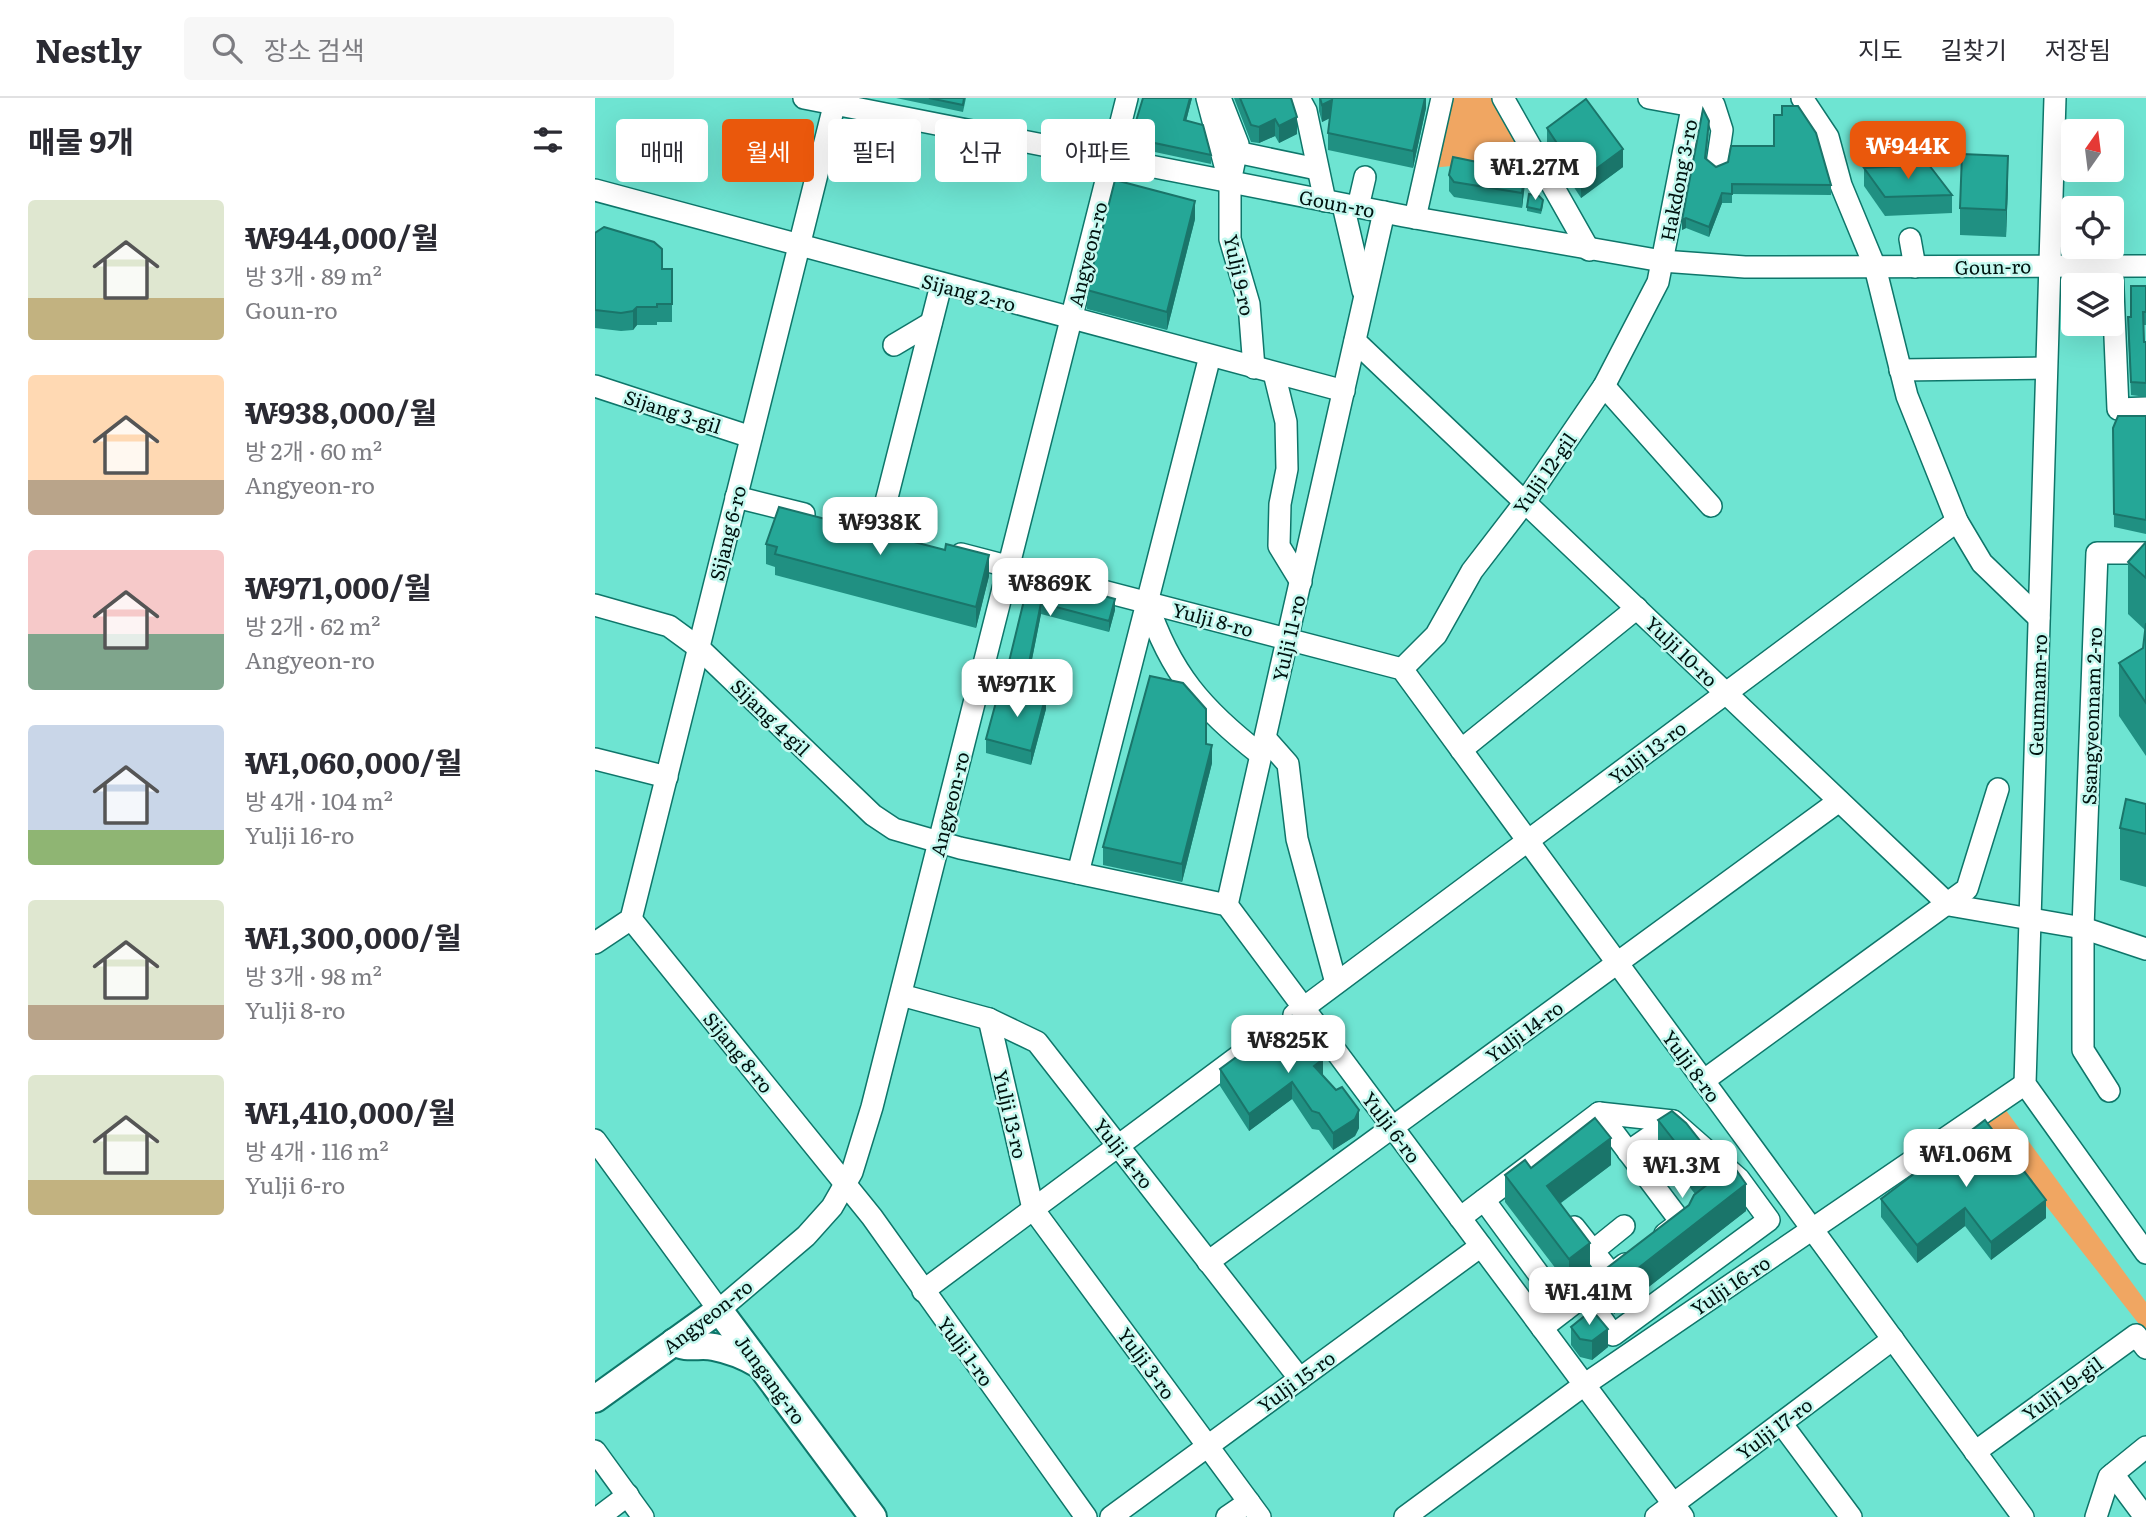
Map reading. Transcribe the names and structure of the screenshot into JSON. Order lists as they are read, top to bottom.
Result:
{
  "streets": {
    "main road": ["Angyeon-ro", "Jungang-ro"],
    "street": [
      "Hakdong 3-ro",
      "Goun-ro",
      "Yulji 9-ro",
      "Sijang 2-ro",
      "Sijang 3-gil",
      "Yulji 12-gil",
      "Sijang 6-ro",
      "Yulji 8-ro",
      "Yulji 11-ro",
      "Yulji 10-ro",
      "Geumnam-ro",
      "Ssangyeonnam 2-ro",
      "Sijang 4-gil",
      "Yulji 13-ro",
      "Yulji 14-ro",
      "Sijang 8-ro",
      "Yulji 6-ro",
      "Yulji 4-ro",
      "Yulji 16-ro",
      "Yulji 1-ro",
      "Yulji 3-ro",
      "Yulji 15-ro",
      "Yulji 19-gil",
      "Yulji 17-ro"
    ]
  },
  "crossings": [
    ["Hakdong 3-ro", "Goun-ro"],
    ["Hakdong 3-ro", "Yulji 12-gil"],
    ["Goun-ro", "Yulji 9-ro"],
    ["Goun-ro", "Yulji 12-gil"],
    ["Goun-ro", "Sijang 6-ro"],
    ["Goun-ro", "Geumnam-ro"],
    ["Angyeon-ro", "Sijang 2-ro"],
    ["Angyeon-ro", "Yulji 8-ro"],
    ["Angyeon-ro", "Sijang 4-gil"],
    ["Angyeon-ro", "Sijang 8-ro"],
    ["Angyeon-ro", "Yulji 4-ro"],
    ["Angyeon-ro", "Yulji 1-ro"],
    ["Angyeon-ro", "Jungang-ro"],
    ["Yulji 9-ro", "Sijang 2-ro"],
    ["Yulji 9-ro", "Yulji 11-ro"],
    ["Sijang 2-ro", "Sijang 6-ro"],
    ["Sijang 2-ro", "Yulji 11-ro"],
    ["Sijang 3-gil", "Sijang 6-ro"],
    ["Yulji 12-gil", "Yulji 8-ro"],
    ["Yulji 12-gil", "Yulji 10-ro"],
    ["Sijang 6-ro", "Sijang 4-gil"],
    ["Sijang 6-ro", "Sijang 8-ro"],
    ["Yulji 8-ro", "Yulji 11-ro"],
    ["Yulji 8-ro", "Yulji 13-ro"],
    ["Yulji 8-ro", "Yulji 14-ro"],
    ["Yulji 8-ro", "Yulji 16-ro"],
    ["Yulji 8-ro", "Yulji 19-gil"],
    ["Yulji 8-ro", "Yulji 17-ro"],
    ["Yulji 11-ro", "Yulji 6-ro"],
    ["Yulji 10-ro", "Yulji 13-ro"],
    ["Yulji 10-ro", "Yulji 14-ro"],
    ["Geumnam-ro", "Yulji 16-ro"],
    ["Yulji 13-ro", "Yulji 6-ro"],
    ["Yulji 13-ro", "Yulji 4-ro"],
    ["Yulji 13-ro", "Yulji 3-ro"],
    ["Yulji 14-ro", "Yulji 6-ro"],
    ["Yulji 14-ro", "Yulji 4-ro"],
    ["Sijang 8-ro", "Yulji 1-ro"],
    ["Yulji 6-ro", "Yulji 16-ro"],
    ["Yulji 6-ro", "Yulji 15-ro"],
    ["Yulji 6-ro", "Yulji 17-ro"],
    ["Yulji 4-ro", "Yulji 15-ro"],
    ["Yulji 3-ro", "Yulji 15-ro"]
  ],
  "north": "top",
  "page": {
    "header": "Nestly",
    "search": "장소 검색",
    "nav": ["지도", "길찾기", "저장됨"],
    "heading": "매물 9개",
    "chip": [
      "매매",
      "월세",
      "필터",
      "신규",
      "아파트"
    ],
    "price": [
      "₩944K",
      "₩1.27M",
      "₩938K",
      "₩869K",
      "₩971K",
      "₩825K",
      "₩1.06M",
      "₩1.3M",
      "₩1.41M"
    ],
    "list": [
      {
        "name": "₩944,000/월",
        "note": "방 3개 · 89 m² · Goun-ro"
      },
      {
        "name": "₩938,000/월",
        "note": "방 2개 · 60 m² · Angyeon-ro"
      },
      {
        "name": "₩971,000/월",
        "note": "방 2개 · 62 m² · Angyeon-ro"
      },
      {
        "name": "₩1,060,000/월",
        "note": "방 4개 · 104 m² · Yulji 16-ro"
      },
      {
        "name": "₩1,300,000/월",
        "note": "방 3개 · 98 m² · Yulji 8-ro"
      },
      {
        "name": "₩1,410,000/월",
        "note": "방 4개 · 116 m² · Yulji 6-ro"
      }
    ]
  }
}
